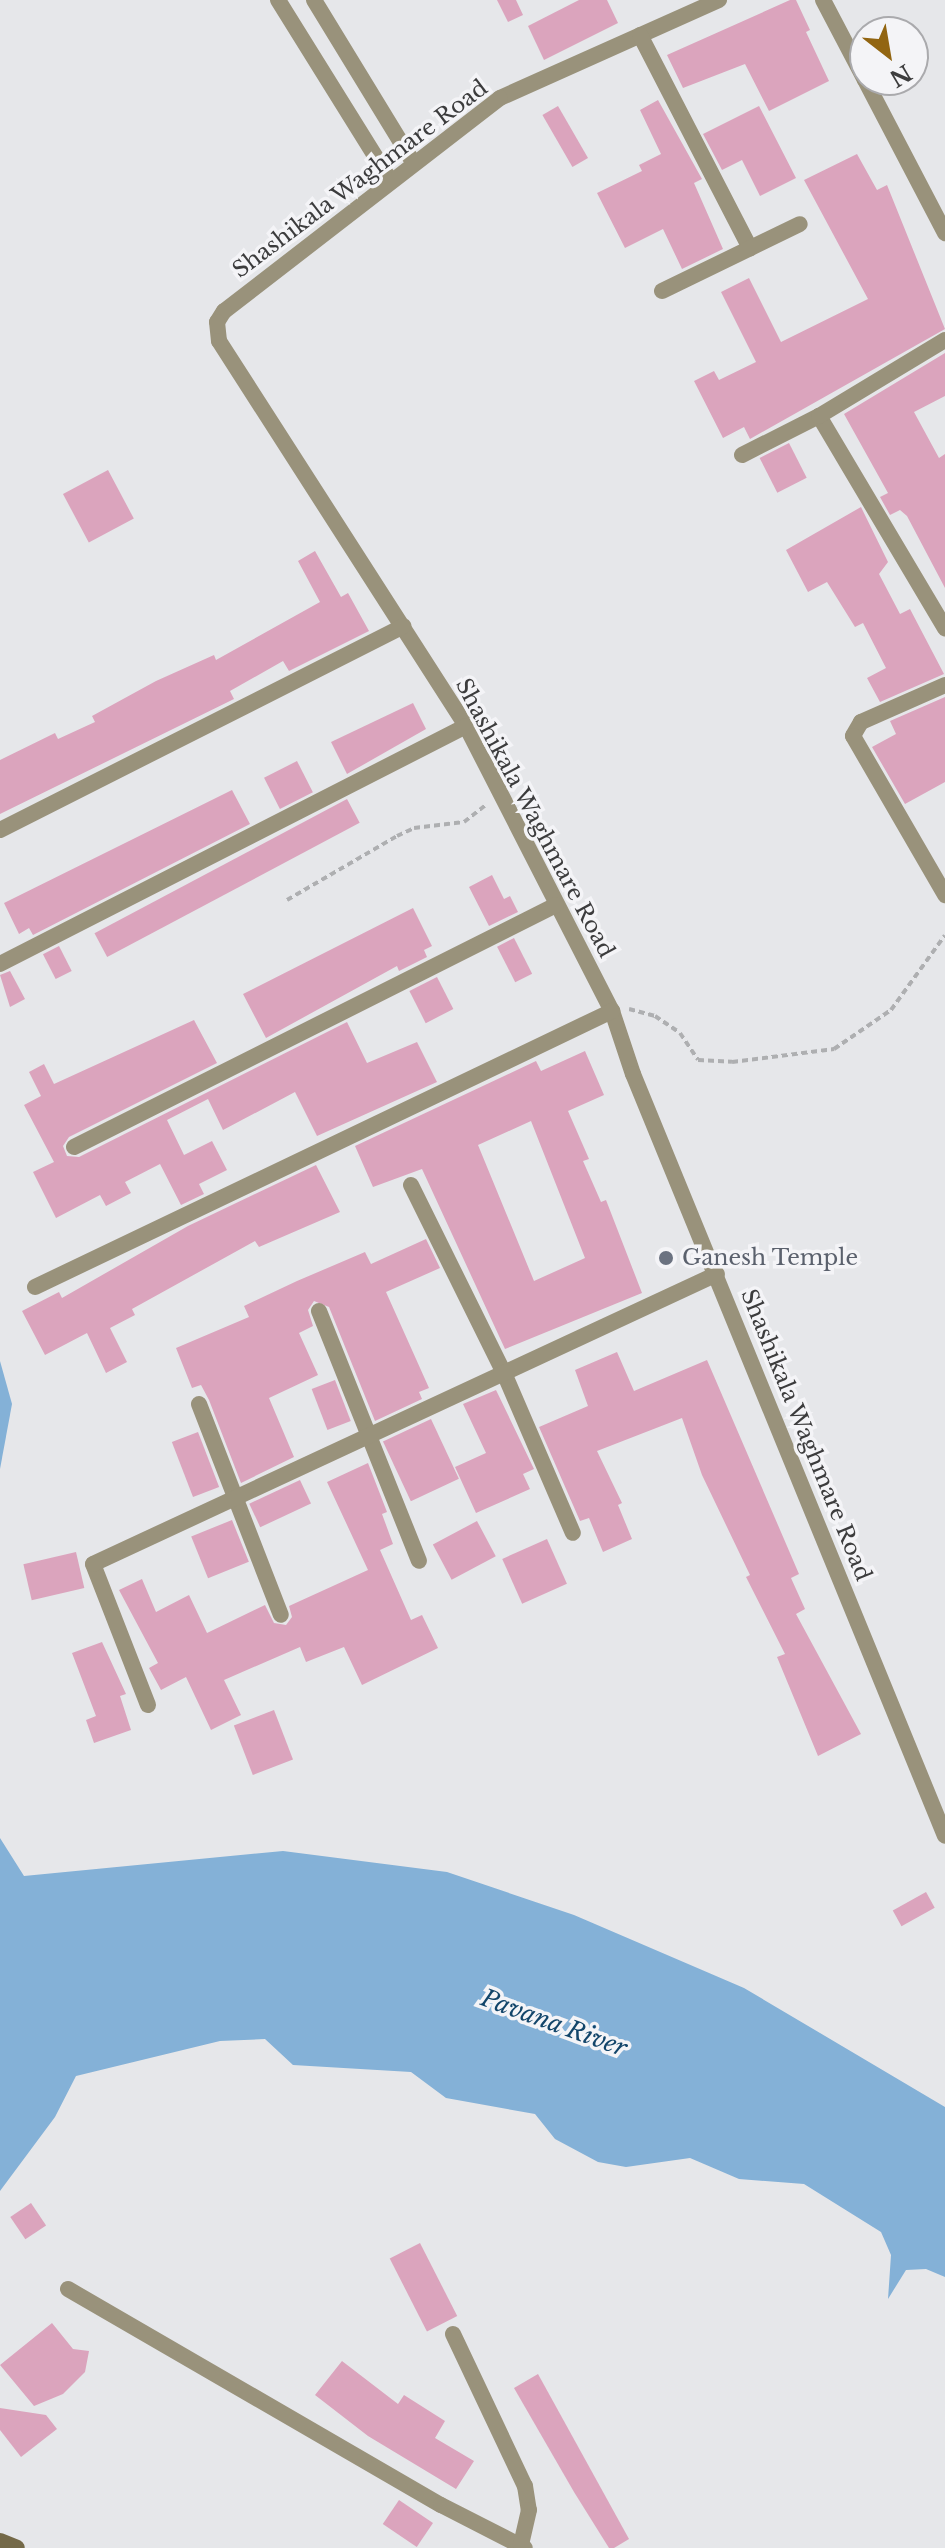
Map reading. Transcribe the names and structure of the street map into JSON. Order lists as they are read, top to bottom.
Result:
{
  "streets": {
    "street": ["Shashikala Waghmare Road"]
  },
  "water": ["Pavana River"],
  "places": ["Ganesh Temple"],
  "north": "bottom right"
}
